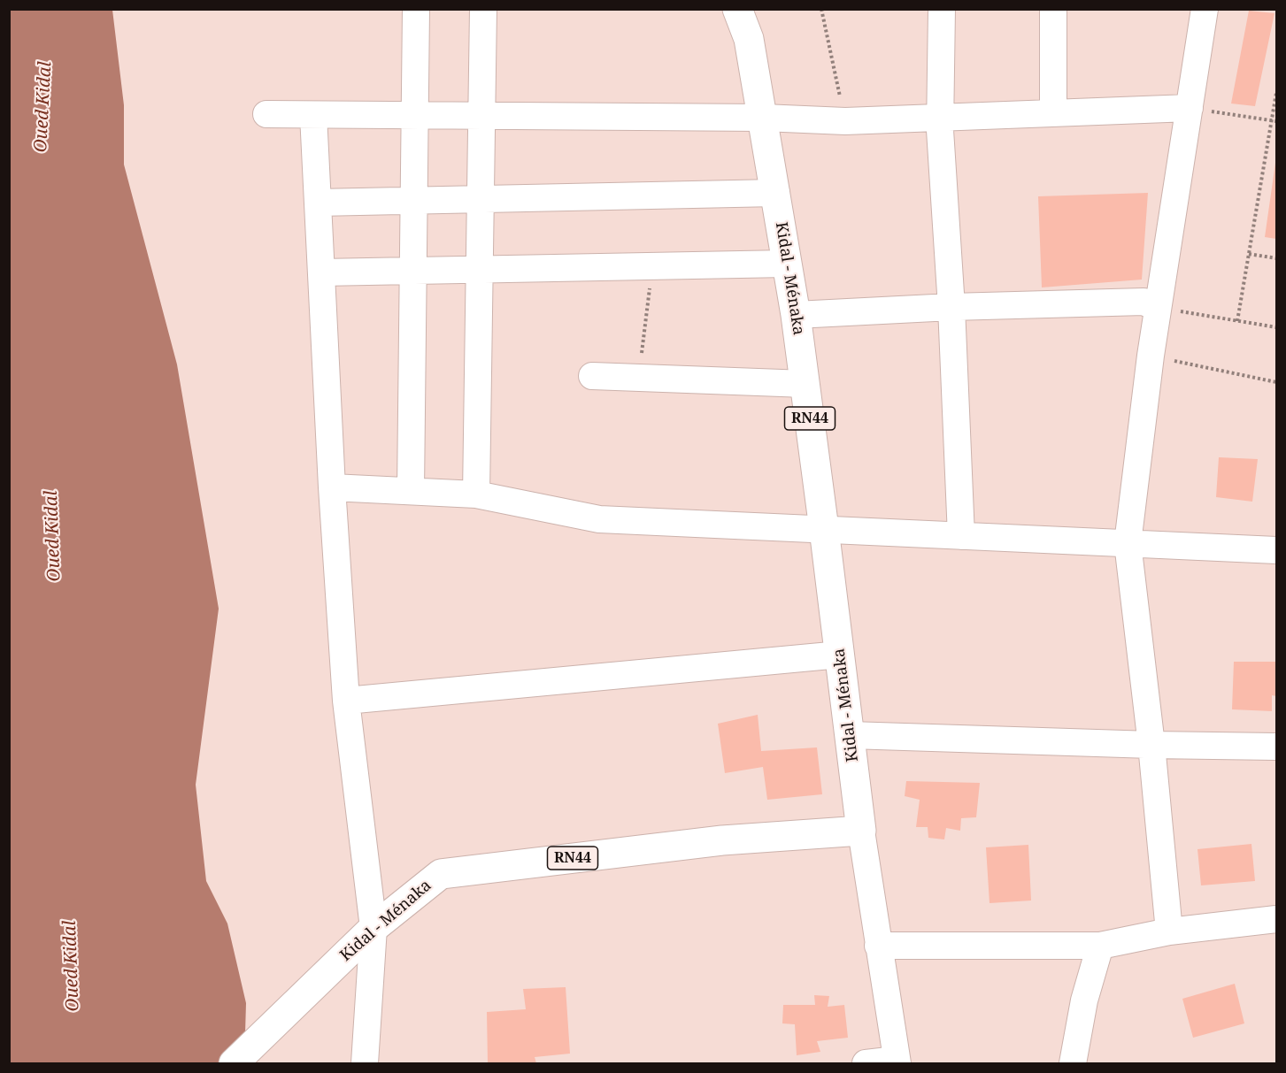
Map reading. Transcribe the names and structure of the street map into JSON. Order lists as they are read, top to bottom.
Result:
{
  "streets": {
    "main road": ["Kidal - Ménaka", "RN44"]
  },
  "water": ["Oued Kidal"]
}
